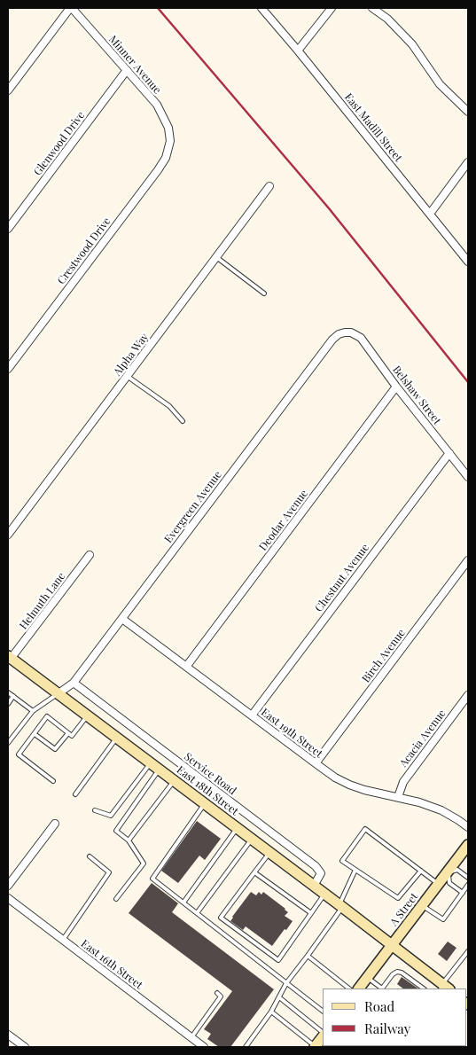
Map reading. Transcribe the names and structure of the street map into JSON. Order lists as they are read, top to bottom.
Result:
{
  "streets": {
    "main road": ["East 18th Street", "A Street"],
    "street": [
      "Minner Avenue",
      "East Madill Street",
      "Glenwood Drive",
      "Crestwood Drive",
      "Alpha Way",
      "Belshaw Street",
      "Evergreen Avenue",
      "Deodar Avenue",
      "Chestnut Avenue",
      "Helmuth Lane",
      "Birch Avenue",
      "East 19th Street",
      "Acacia Avenue",
      "Service Road",
      "East 16th Street"
    ]
  },
  "crossings": [
    ["Minner Avenue", "Glenwood Drive"],
    ["Minner Avenue", "Crestwood Drive"],
    ["Belshaw Street", "Evergreen Avenue"],
    ["Belshaw Street", "Deodar Avenue"],
    ["Belshaw Street", "Chestnut Avenue"],
    ["Evergreen Avenue", "East 19th Street"],
    ["Evergreen Avenue", "Service Road"],
    ["Evergreen Avenue", "East 18th Street"],
    ["Deodar Avenue", "East 19th Street"],
    ["Chestnut Avenue", "East 19th Street"],
    ["Helmuth Lane", "East 18th Street"],
    ["Birch Avenue", "East 19th Street"],
    ["East 19th Street", "Acacia Avenue"],
    ["Service Road", "East 18th Street"],
    ["East 18th Street", "A Street"]
  ],
  "legend": ["Road", "Railway"]
}
